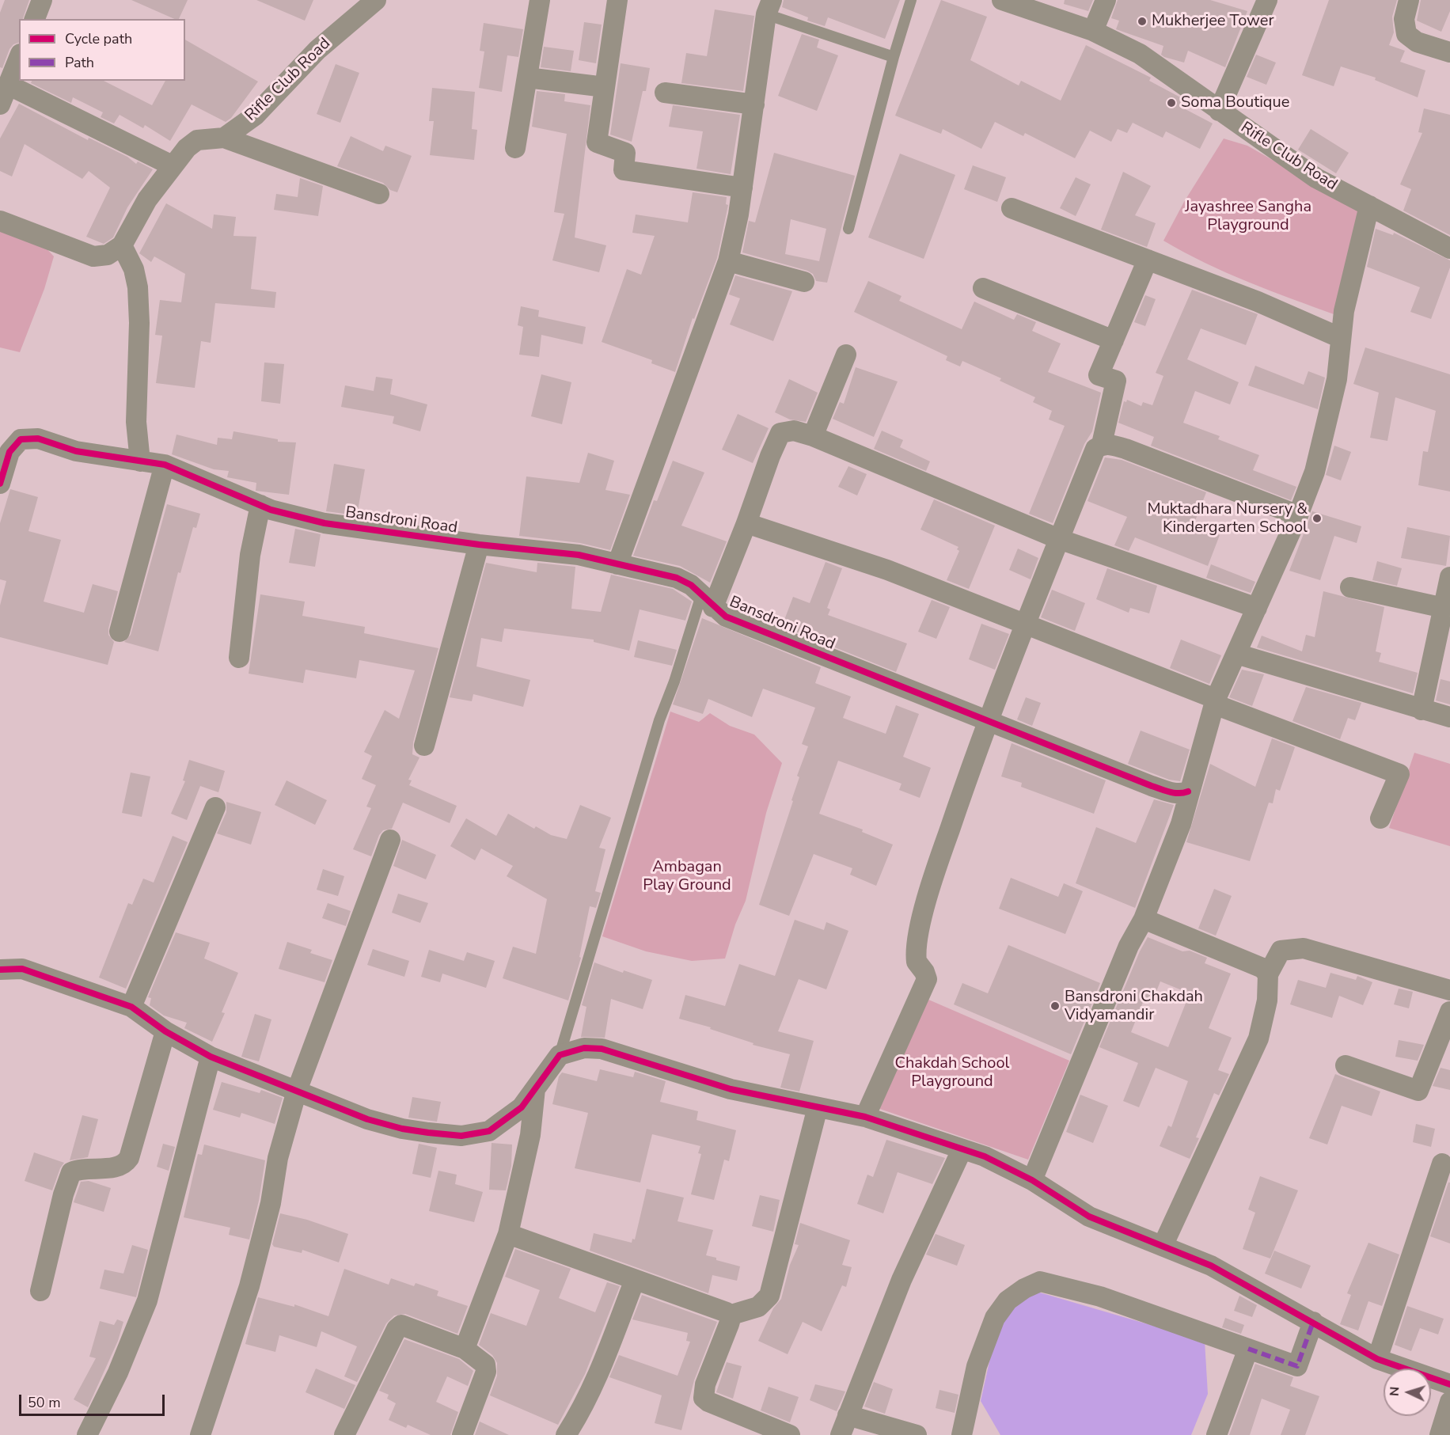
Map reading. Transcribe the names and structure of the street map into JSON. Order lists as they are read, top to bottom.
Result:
{
  "streets": {
    "street": ["Rifle Club Road", "Bansdroni Road"]
  },
  "parks": ["Jayashree Sangha Playground", "Ambagan Play Ground", "Chakdah School Playground"],
  "places": [
    "Mukherjee Tower",
    "Soma Boutique",
    "Muktadhara Nursery & Kindergarten School",
    "Bansdroni Chakdah Vidyamandir"
  ],
  "legend": ["Cycle path", "Path"],
  "scale_bar": "50 m",
  "north": "left"
}
